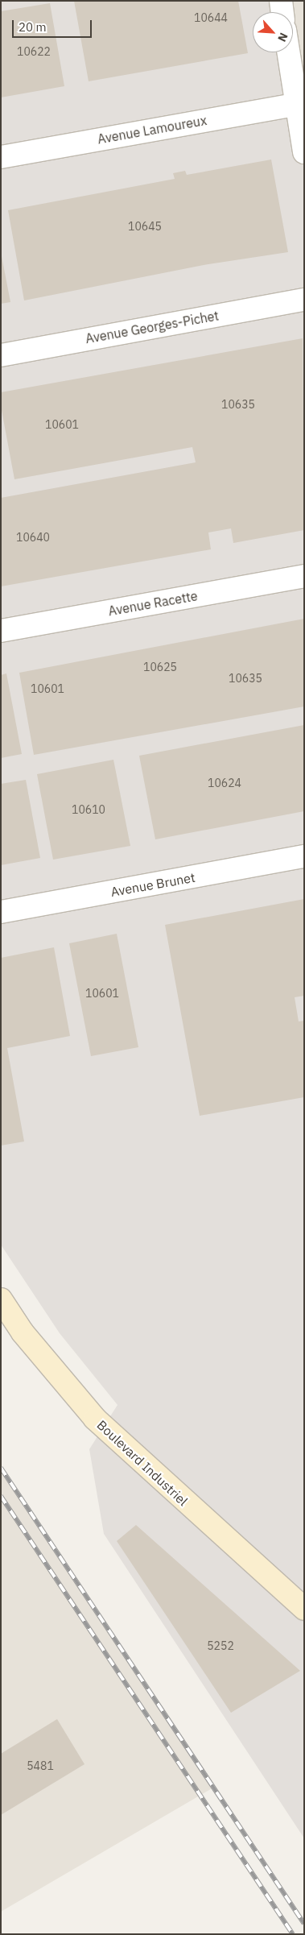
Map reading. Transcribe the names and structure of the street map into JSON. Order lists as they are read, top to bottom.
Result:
{
  "streets": {
    "street": [
      "Avenue Lamoureux",
      "Avenue Georges-Pichet",
      "Avenue Racette",
      "Avenue Brunet",
      "Boulevard Industriel"
    ]
  },
  "house_numbers": [
    "10644",
    "10622",
    "10645",
    "10635",
    "10601",
    "10640",
    "10625",
    "10635",
    "10601",
    "10624",
    "10610",
    "10601",
    "5252",
    "5481"
  ],
  "scale_bar": "20 m",
  "north": "bottom right"
}
